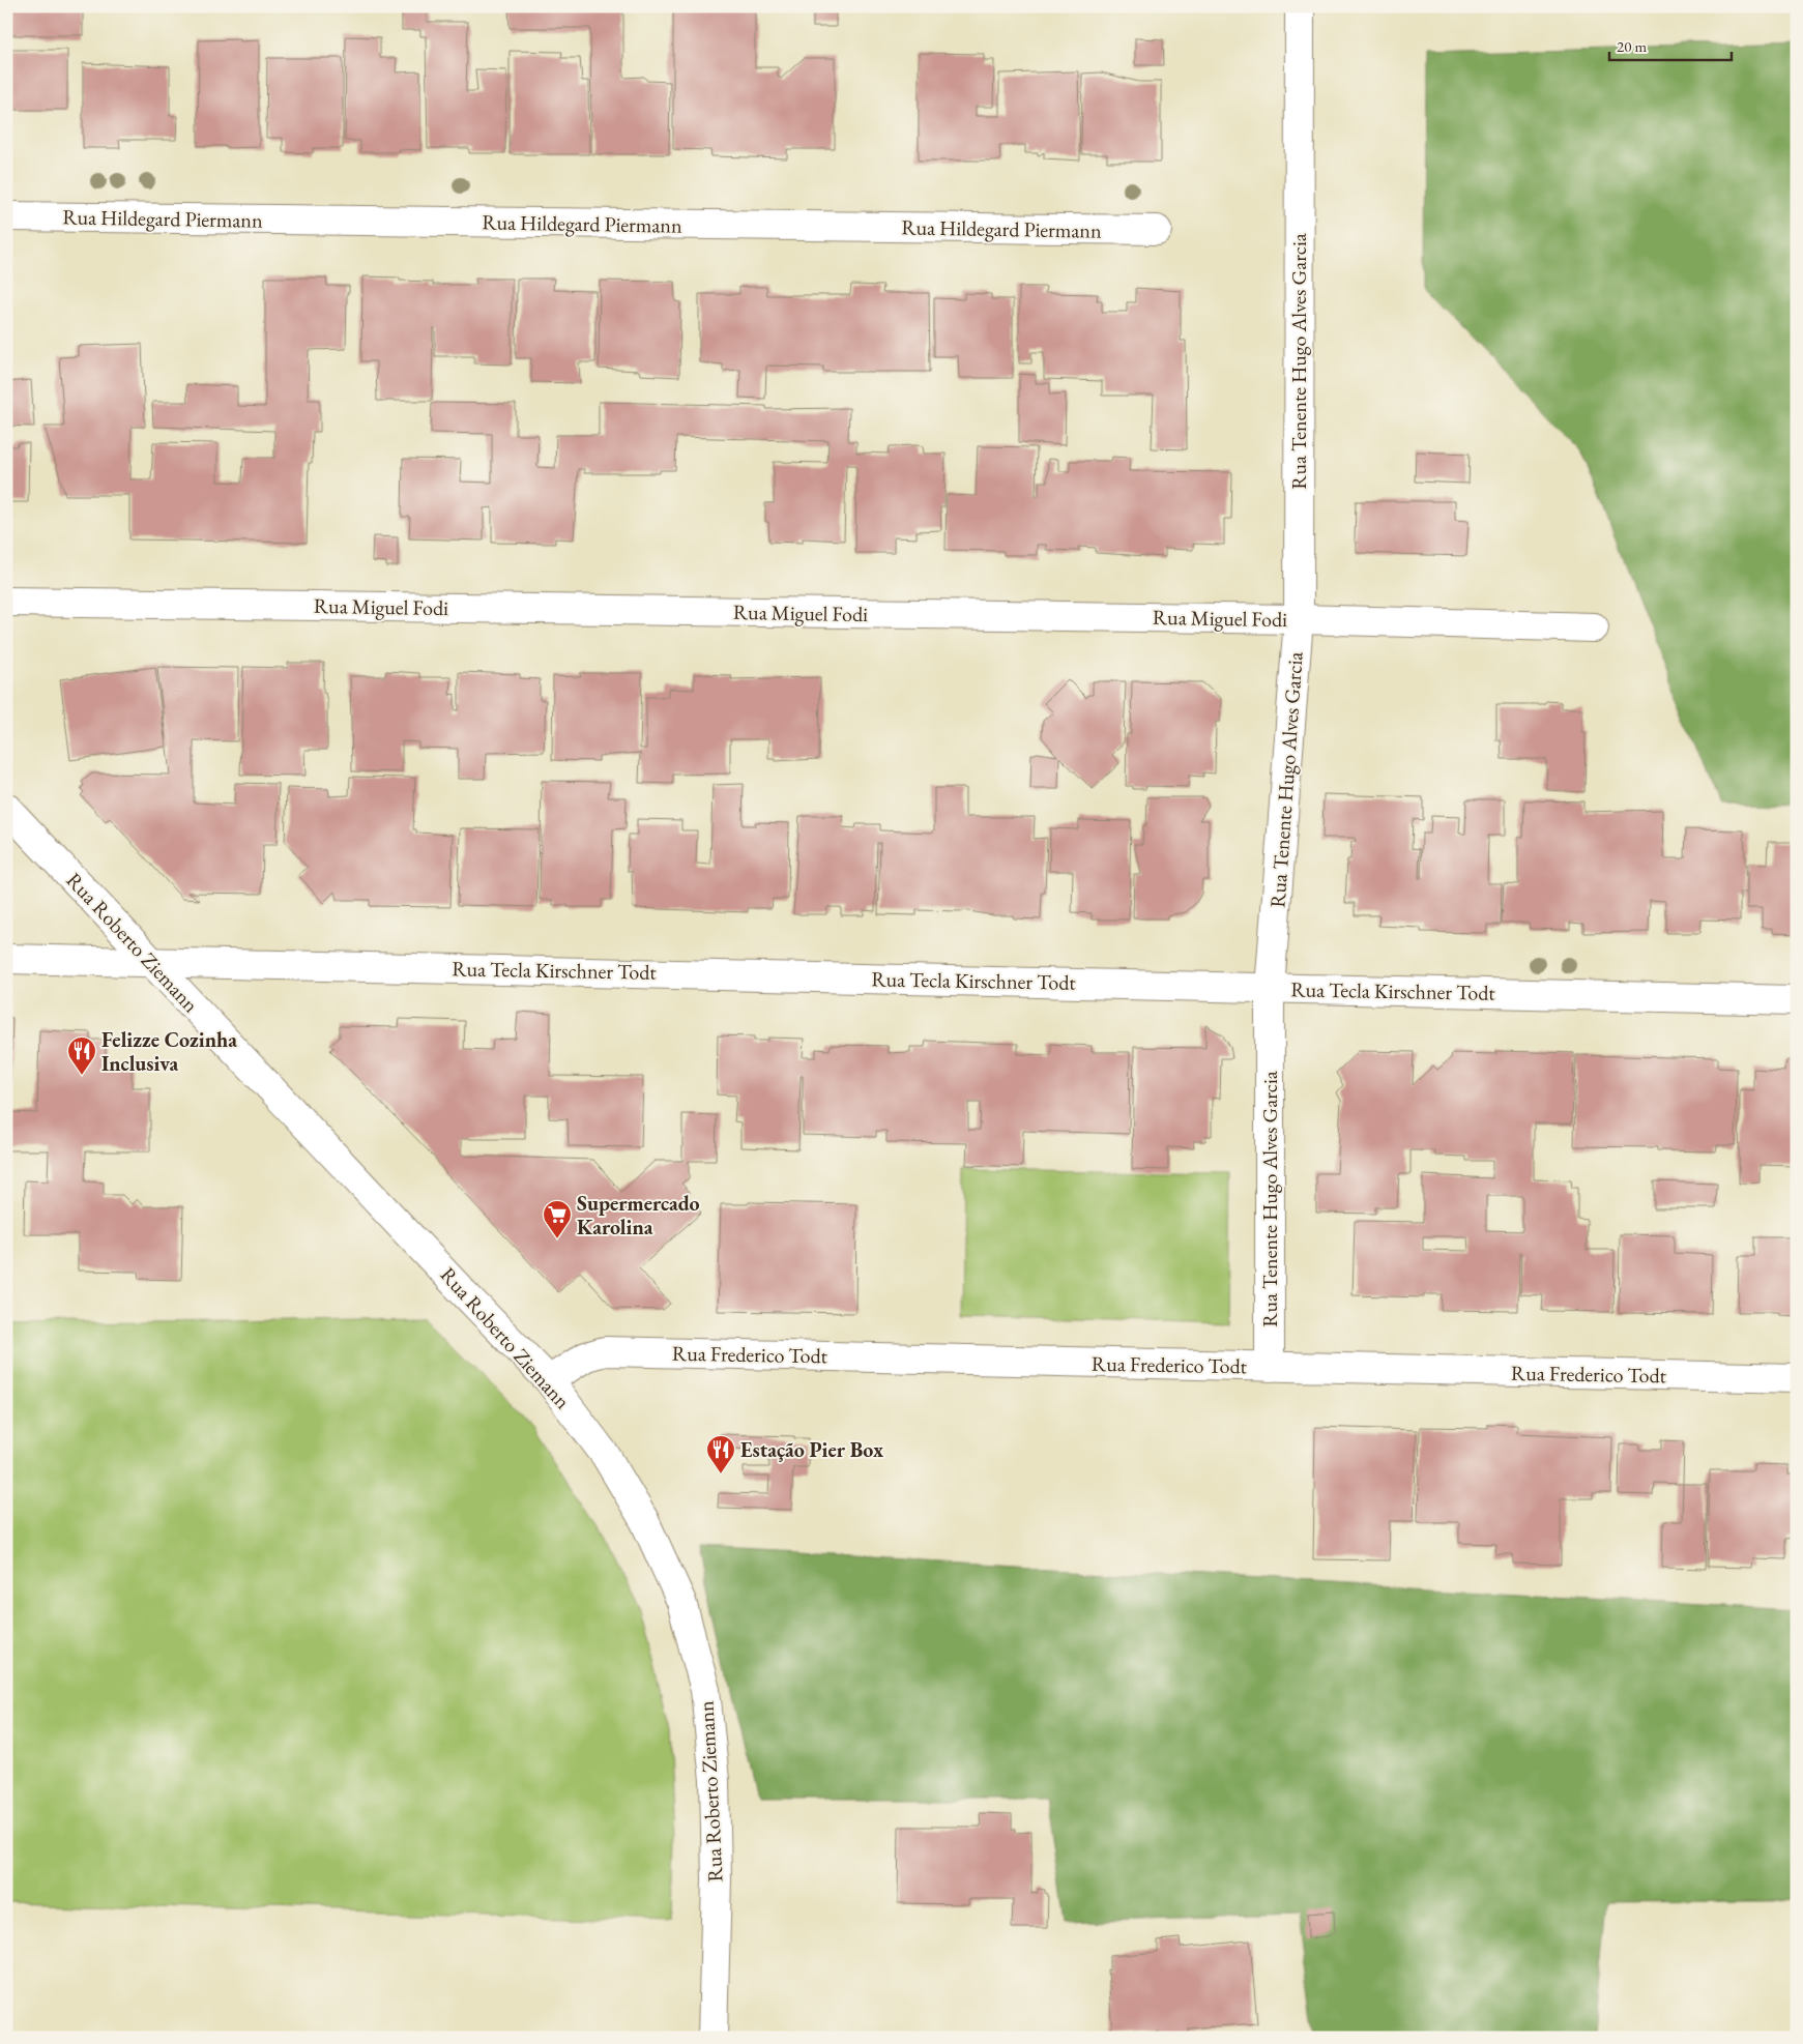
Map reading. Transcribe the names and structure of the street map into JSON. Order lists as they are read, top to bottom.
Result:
{
  "streets": {
    "street": [
      "Rua Hildegard Piermann",
      "Rua Tenente Hugo Alves Garcia",
      "Rua Miguel Fodi",
      "Rua Roberto Ziemann",
      "Rua Tecla Kirschner Todt",
      "Rua Frederico Todt"
    ]
  },
  "crossings": [
    ["Rua Tenente Hugo Alves Garcia", "Rua Miguel Fodi"],
    ["Rua Tenente Hugo Alves Garcia", "Rua Tecla Kirschner Todt"],
    ["Rua Tenente Hugo Alves Garcia", "Rua Frederico Todt"],
    ["Rua Roberto Ziemann", "Rua Tecla Kirschner Todt"],
    ["Rua Roberto Ziemann", "Rua Frederico Todt"]
  ],
  "places": {
    "restaurant": ["Felizze Cozinha Inclusiva", "Estação Pier Box"],
    "supermarket": ["Supermercado Karolina"]
  },
  "scale_bar": "20 m"
}
